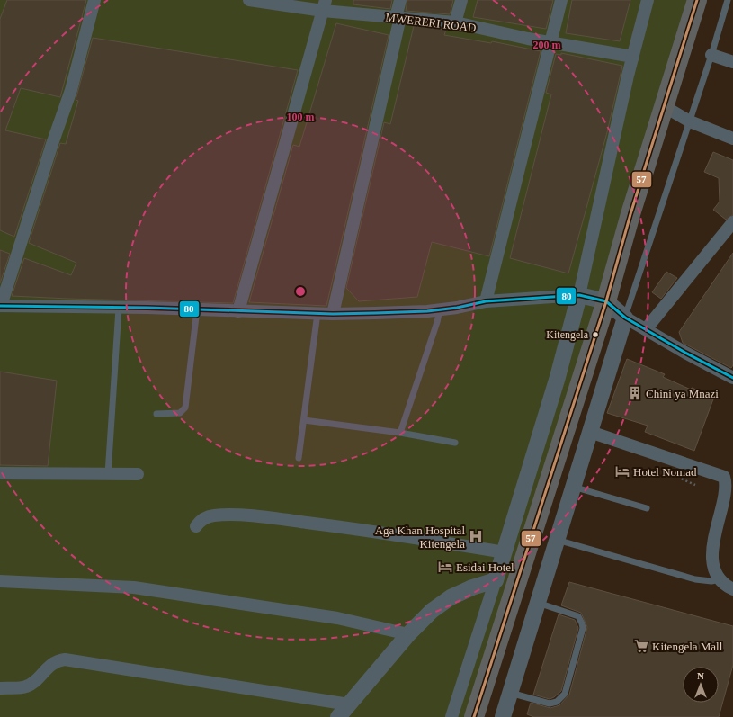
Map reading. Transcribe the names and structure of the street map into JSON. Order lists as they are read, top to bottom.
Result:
{
  "streets": {
    "street": ["MWERERI ROAD"]
  },
  "places": {
    "other": ["Kitengela"],
    "building": ["Chini ya Mnazi"],
    "hotel": ["Hotel Nomad", "Esidai Hotel"],
    "hospital": ["Aga Khan Hospital Kitengela"],
    "supermarket": ["Kitengela Mall"]
  },
  "lines": ["transit line 57", "transit line 80"],
  "north": "top",
  "rings": ["200 m", "100 m"]
}
